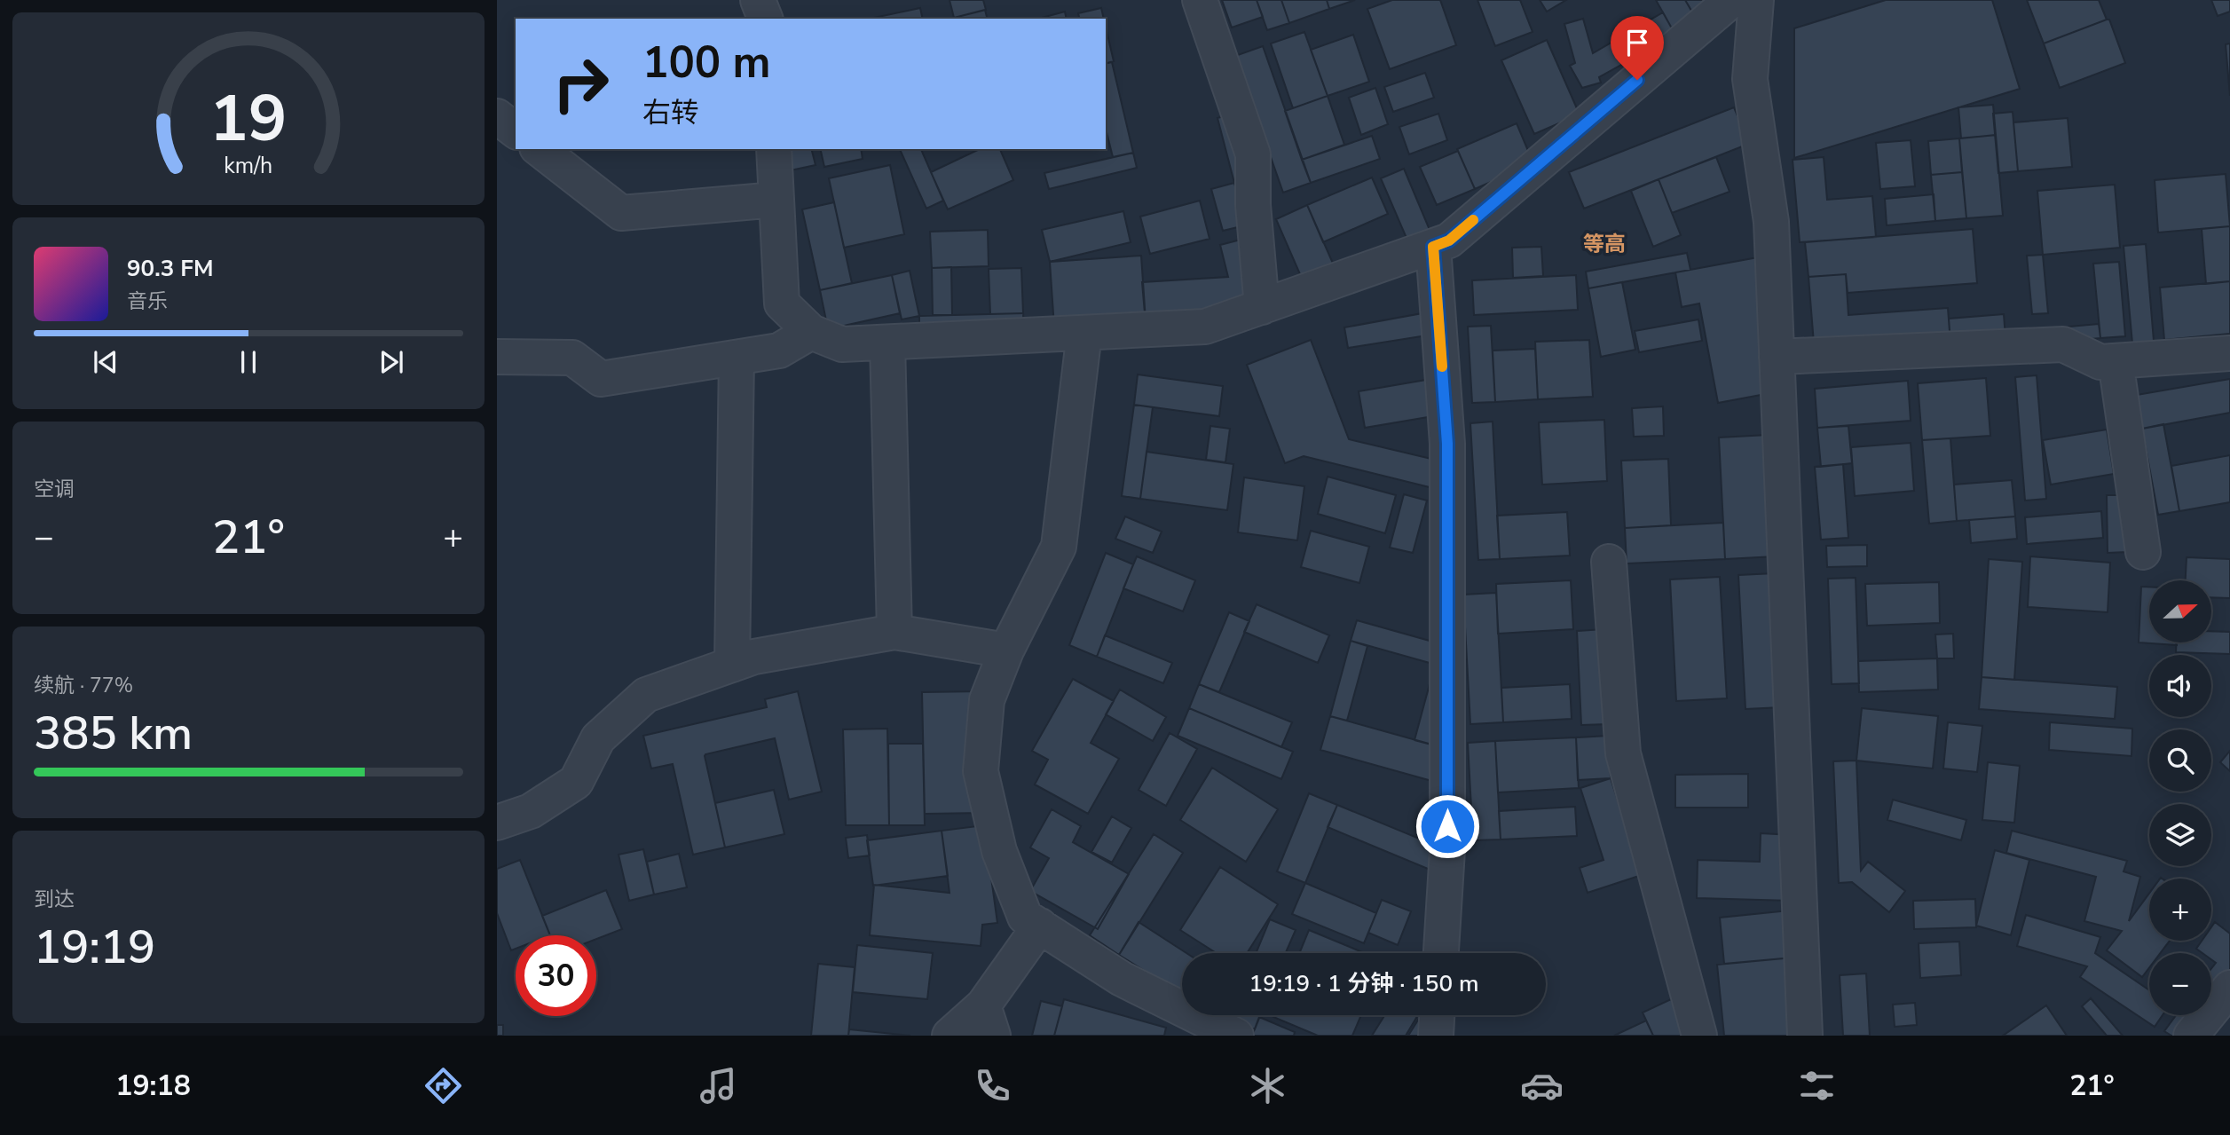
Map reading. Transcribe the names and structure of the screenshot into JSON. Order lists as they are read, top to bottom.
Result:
{
  "districts": ["等高"],
  "north": "right",
  "page": {
    "turn": ["100 m", "右转"],
    "song": ["90.3 FM", "音乐"],
    "tile": [
      "空调",
      ["续航 · 77%", "385 km"],
      ["到达", "19:19"]
    ],
    "heat": ["−", "21°", "+"],
    "map_buttons": ["+", "−"],
    "limit": "30",
    "trip": "19:19 · 1 分钟 · 150 m",
    "tabs": ["19:18", "21°"],
    "gauge": ["19", "km/h"]
  }
}
